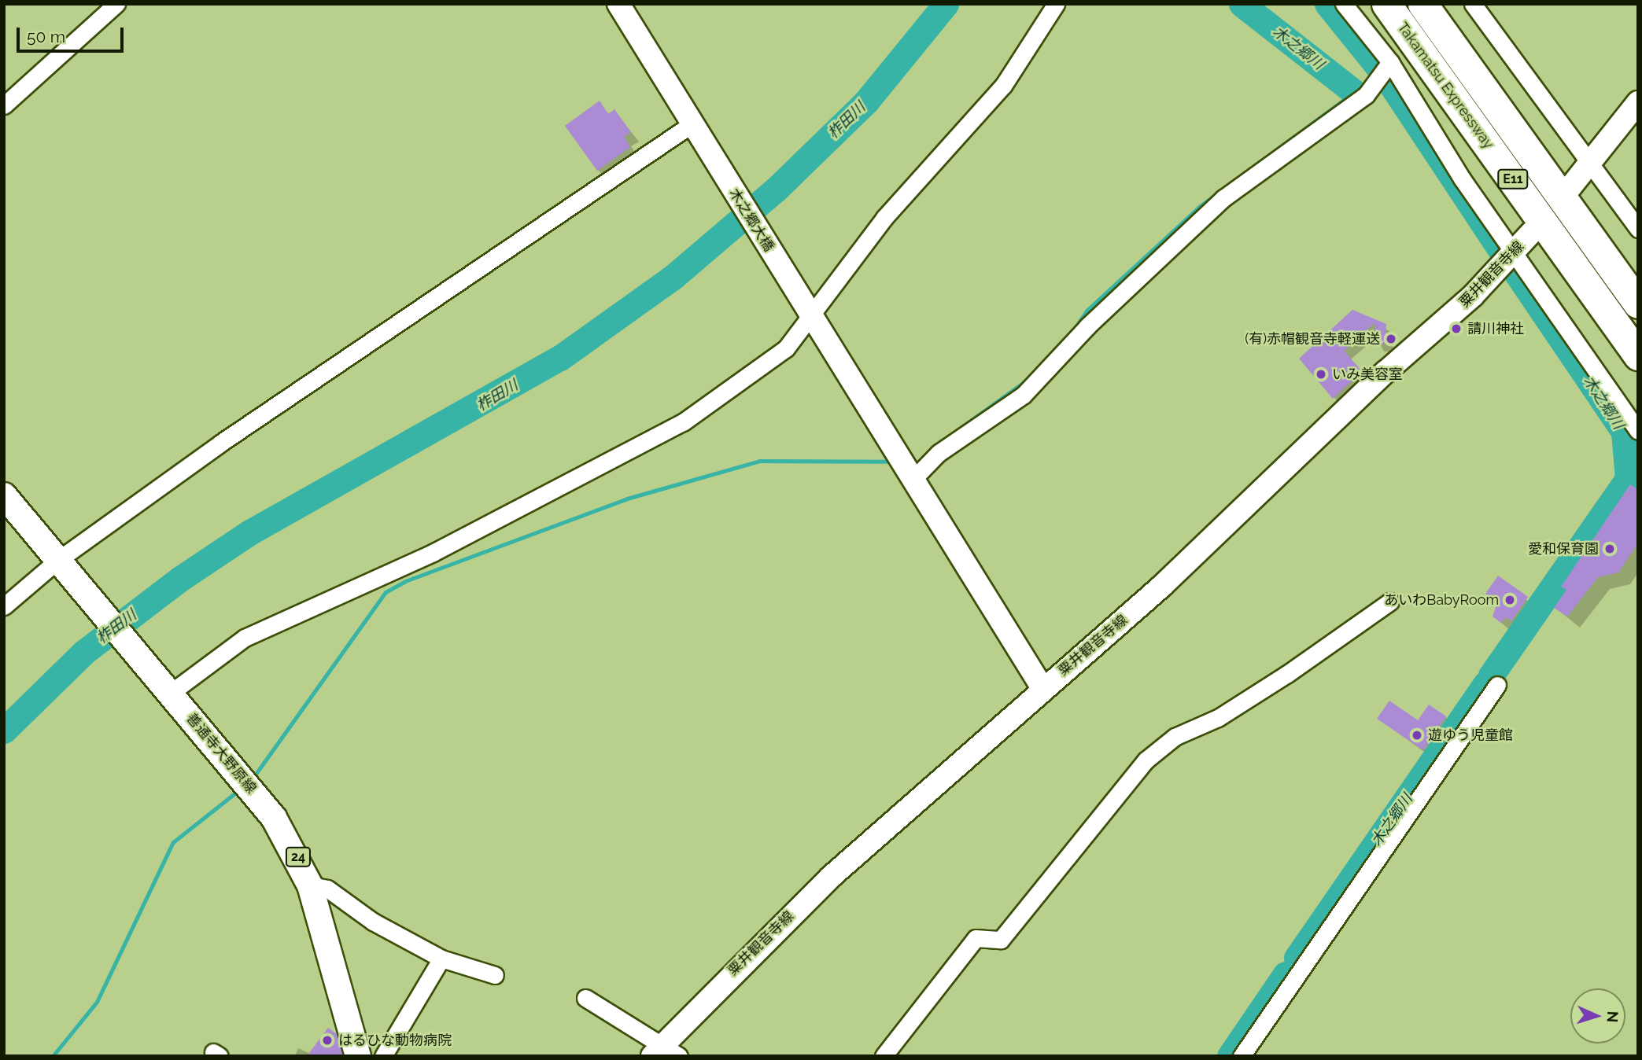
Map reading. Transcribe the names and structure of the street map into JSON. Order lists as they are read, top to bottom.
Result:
{
  "streets": {
    "highway": ["Takamatsu Expressway", "E11"],
    "main road": [
      "木之郷大橋",
      "粟井観音寺線",
      "善通寺大野原線",
      "24"
    ]
  },
  "crossings": [
    ["木之郷大橋", "粟井観音寺線"]
  ],
  "water": ["木之郷川", "柞田川"],
  "places": [
    "請川神社",
    "(有)赤帽観音寺軽運送",
    "いみ美容室",
    "愛和保育園",
    "あいわBabyRoom",
    "遊ゆう児童館",
    "はるひな動物病院"
  ],
  "scale_bar": "50 m",
  "north": "right"
}
